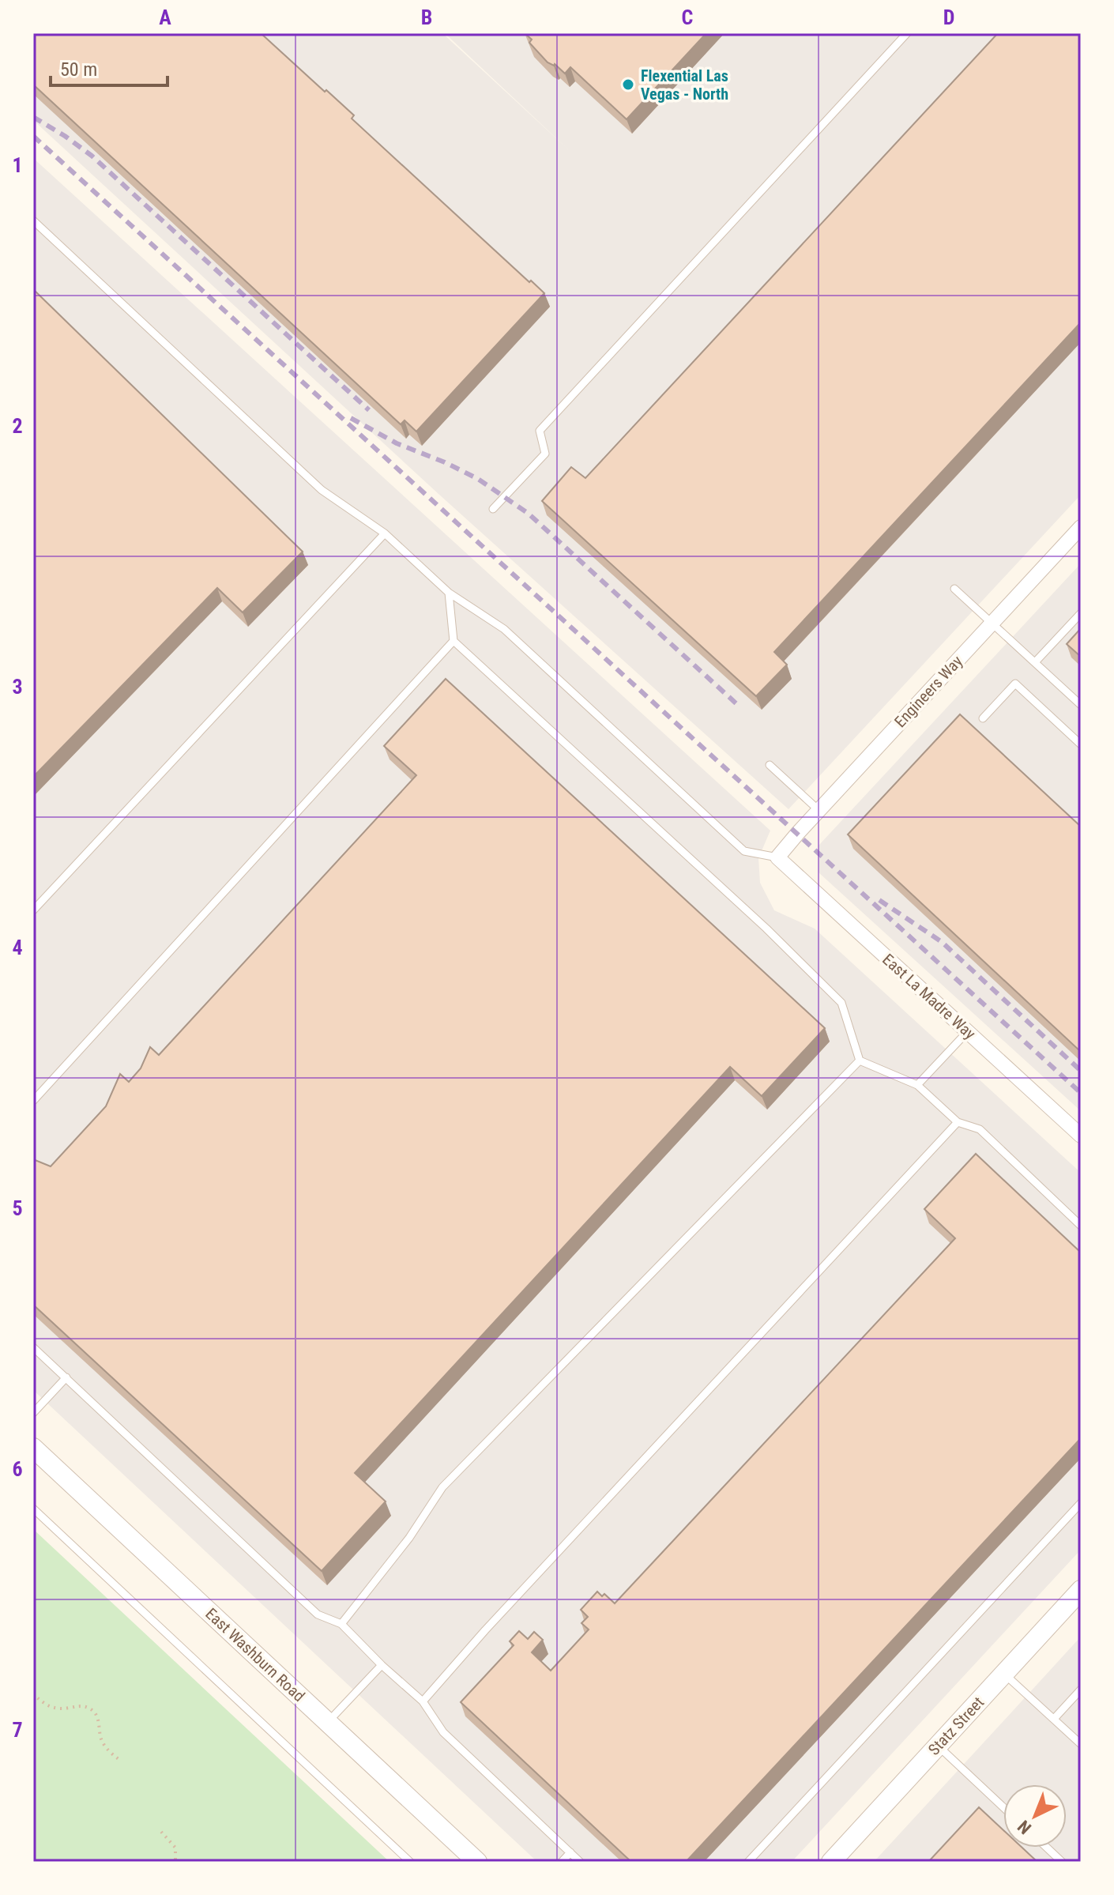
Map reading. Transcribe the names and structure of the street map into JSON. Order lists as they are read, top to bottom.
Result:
{
  "streets": {
    "street": [
      "Engineers Way",
      "East La Madre Way",
      "East Washburn Road",
      "Statz Street"
    ]
  },
  "crossings": [
    ["Engineers Way", "East La Madre Way"]
  ],
  "places": ["Flexential Las Vegas - North"],
  "scale_bar": "50 m",
  "north": "bottom left",
  "grid": {
    "columns": [
      "A",
      "B",
      "C",
      "D"
    ],
    "rows": [
      "1",
      "2",
      "3",
      "4",
      "5",
      "6",
      "7"
    ]
  }
}
